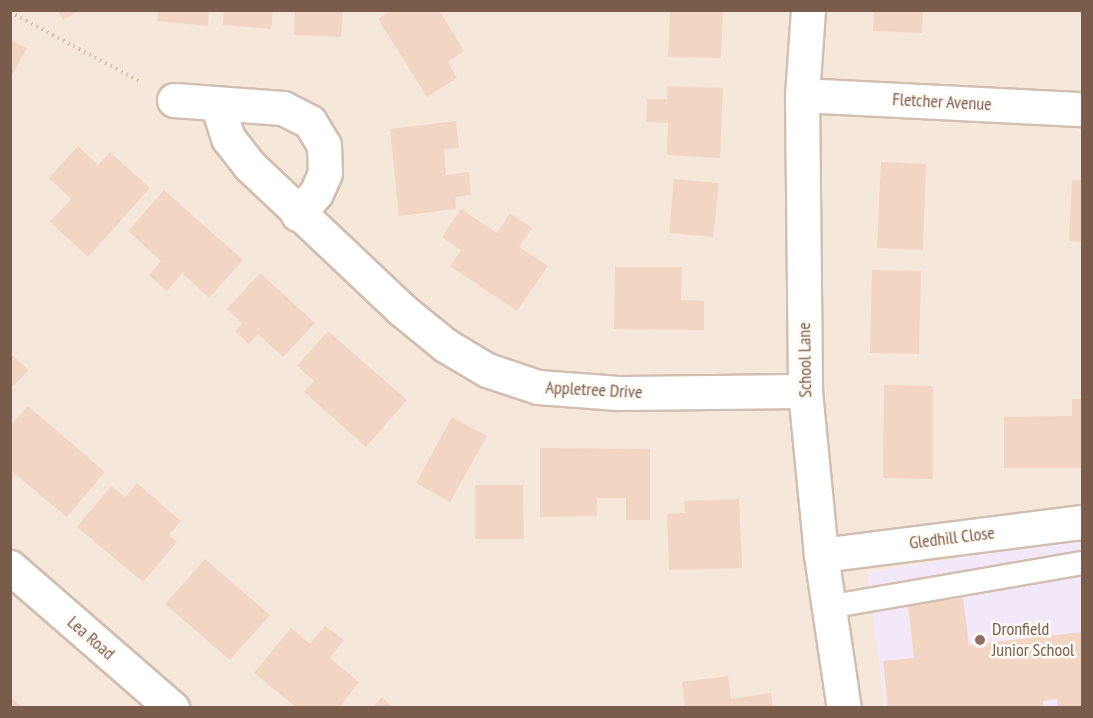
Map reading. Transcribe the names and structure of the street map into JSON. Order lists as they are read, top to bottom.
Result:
{
  "streets": {
    "street": [
      "Fletcher Avenue",
      "School Lane",
      "Appletree Drive",
      "Gledhill Close",
      "Lea Road"
    ]
  },
  "crossings": [
    ["Fletcher Avenue", "School Lane"],
    ["School Lane", "Appletree Drive"],
    ["School Lane", "Gledhill Close"]
  ],
  "places": ["Dronfield Junior School"]
}
